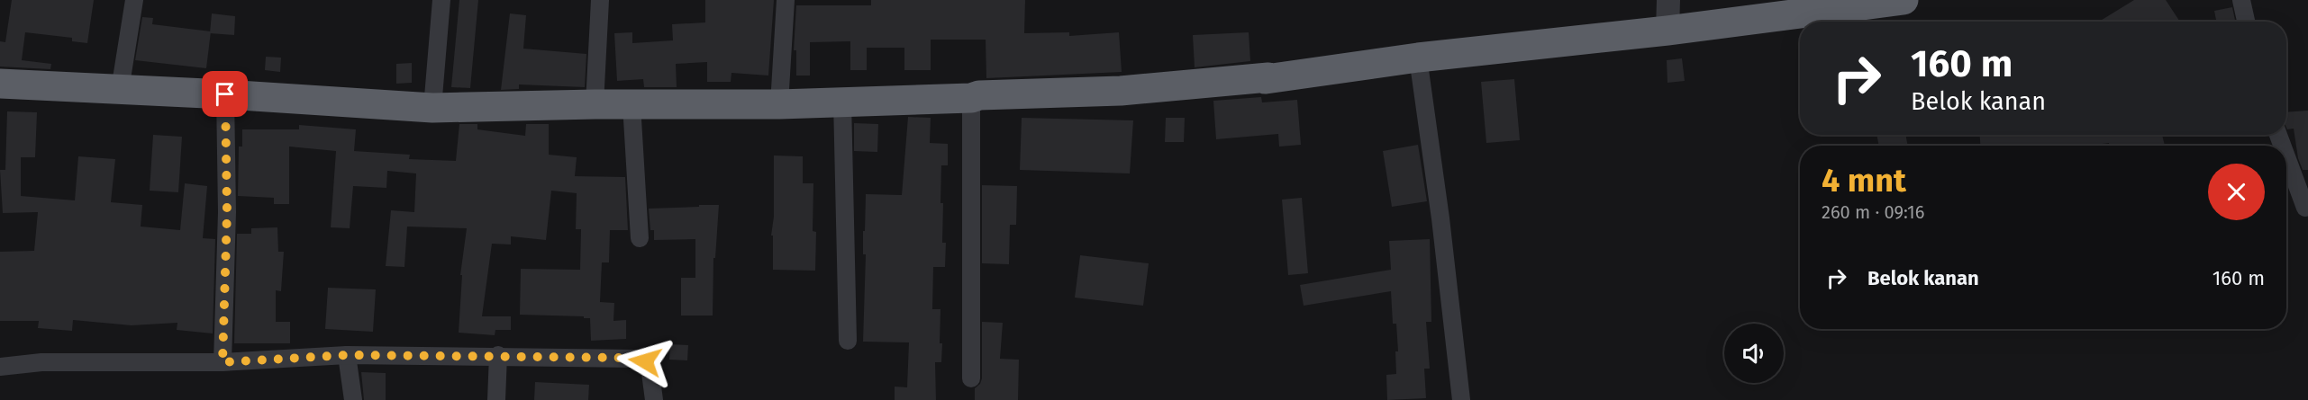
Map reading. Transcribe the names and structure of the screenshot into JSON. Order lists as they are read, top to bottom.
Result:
{
  "page": {
    "turn": ["160 m", "Belok kanan"],
    "heading": ["4 mnt", "260 m · 09:16"],
    "list": [
      {
        "name": "Belok kanan",
        "value": "160 m"
      }
    ]
  }
}
